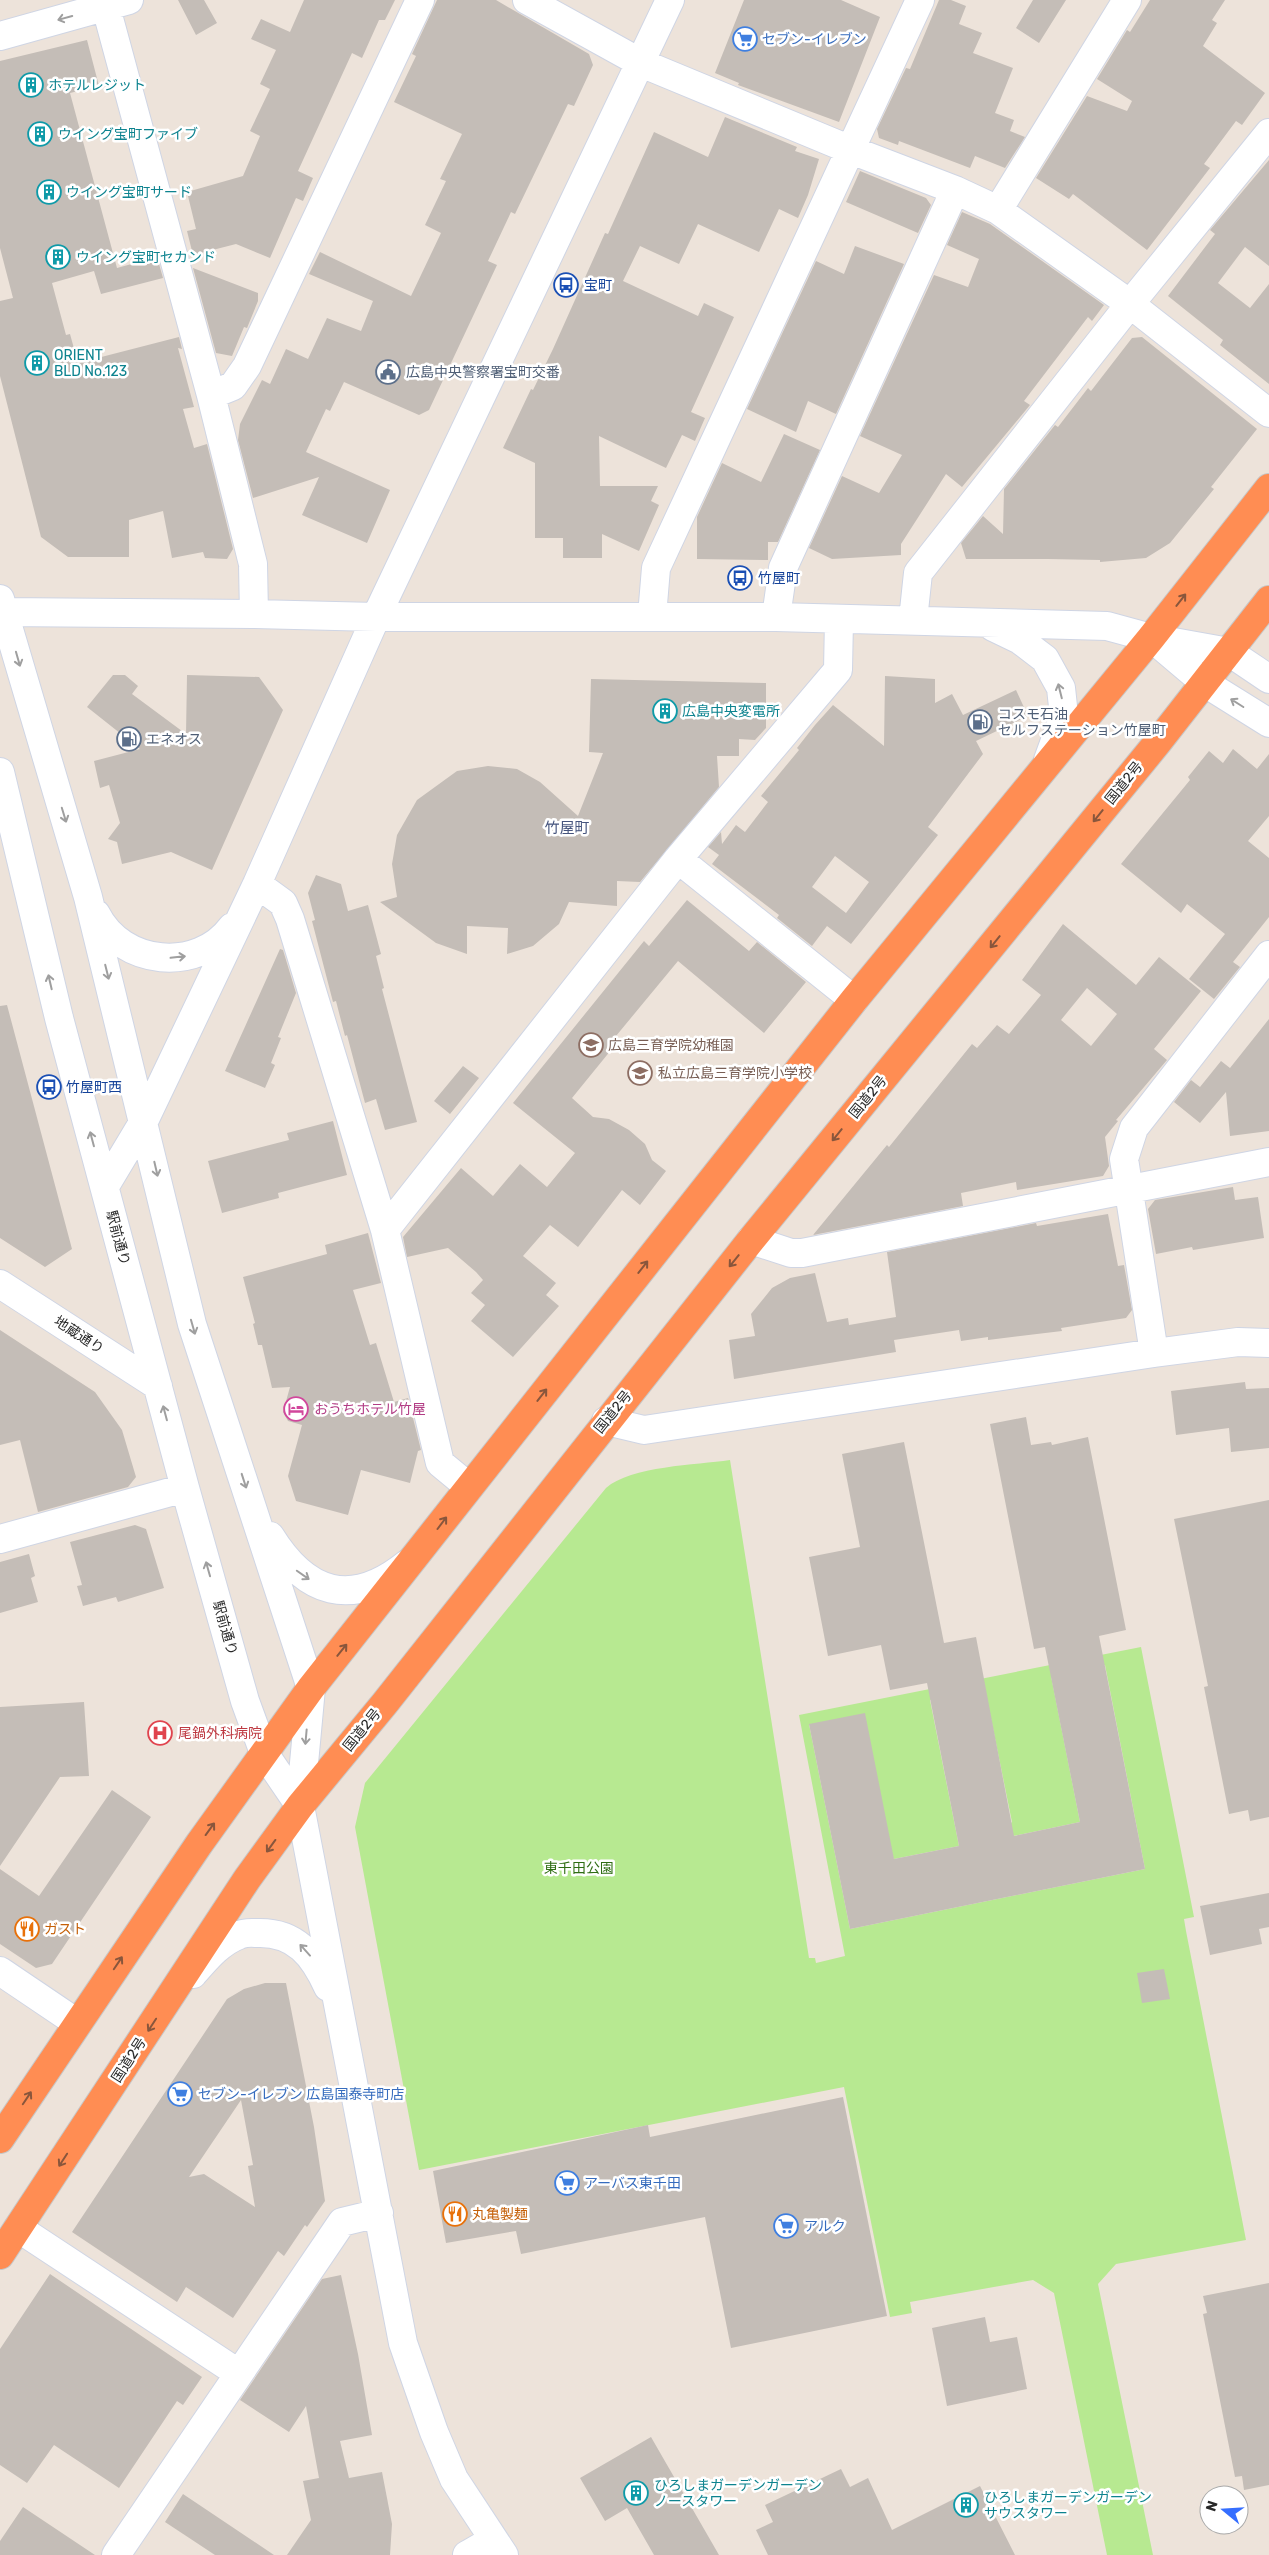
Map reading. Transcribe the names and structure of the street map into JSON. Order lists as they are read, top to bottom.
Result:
{
  "streets": {
    "highway": ["国道2号"],
    "street": ["駅前通り", "地蔵通り"]
  },
  "crossings": [
    ["国道2号", "駅前通り"],
    ["駅前通り", "地蔵通り"]
  ],
  "districts": ["竹屋町"],
  "parks": ["東千田公園"],
  "places": {
    "supermarket": [
      "セブン-イレブン",
      "セブン-イレブン 広島国泰寺町店",
      "アーバス東千田",
      "アルク"
    ],
    "building": [
      "ホテルレジット",
      "ウイング宝町ファイブ",
      "ウイング宝町サード",
      "ウイング宝町セカンド",
      "ORIENT BLD No.123",
      "広島中央変電所",
      "ひろしまガーデンガーデン ノースタワー",
      "ひろしまガーデンガーデン サウスタワー"
    ],
    "bus stop": ["宝町", "竹屋町", "竹屋町西"],
    "public building": ["広島中央警察署宝町交番"],
    "fuel station": ["コスモ石油 セルフステーション竹屋町", "エネオス"],
    "school or university": ["広島三育学院幼稚園", "私立広島三育学院小学校"],
    "hotel": ["おうちホテル竹屋"],
    "hospital": ["尾鍋外科病院"],
    "restaurant": ["ガスト", "丸亀製麺"]
  },
  "north": "left"
}
